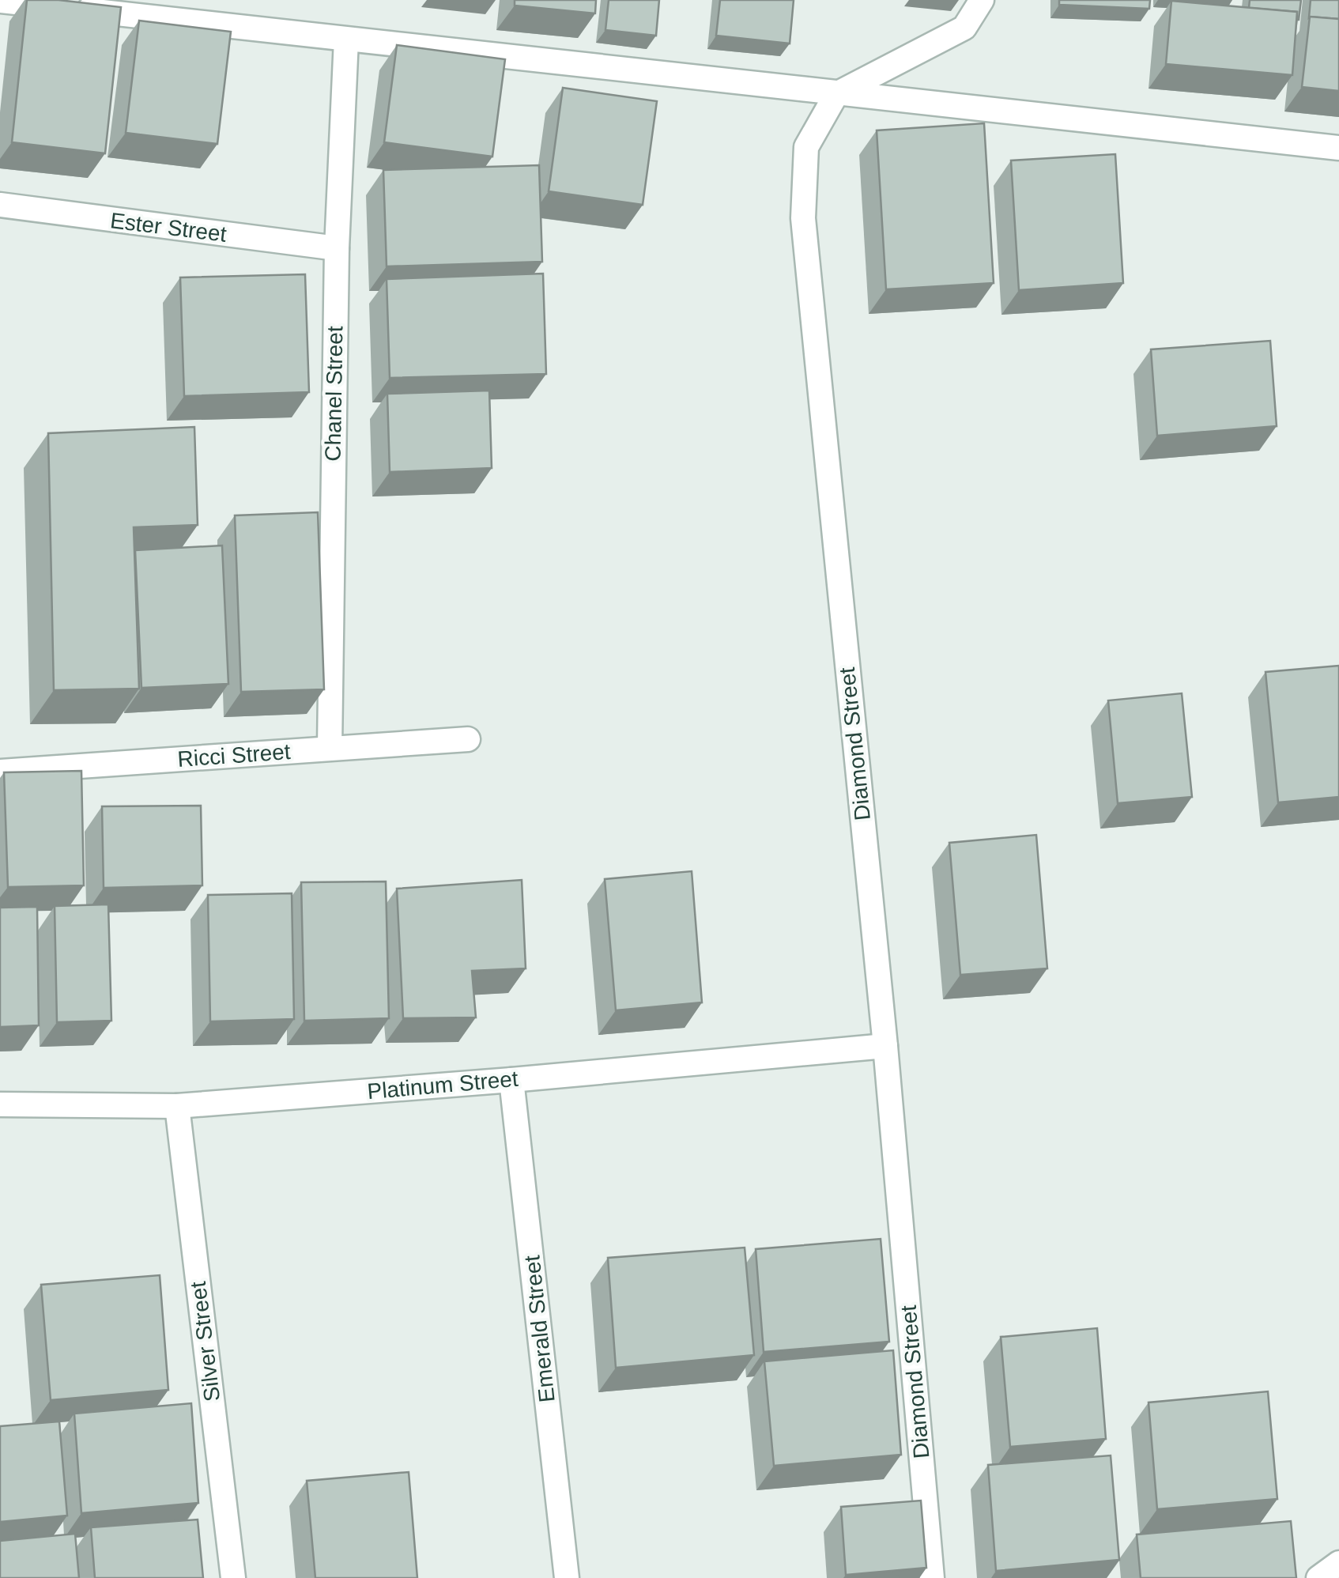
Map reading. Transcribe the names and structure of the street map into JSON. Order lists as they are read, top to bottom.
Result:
{
  "streets": {
    "street": [
      "Ester Street",
      "Chanel Street",
      "Diamond Street",
      "Ricci Street",
      "Platinum Street",
      "Emerald Street",
      "Silver Street"
    ]
  },
  "crossings": [
    ["Ester Street", "Chanel Street"],
    ["Chanel Street", "Ricci Street"],
    ["Diamond Street", "Platinum Street"],
    ["Platinum Street", "Emerald Street"],
    ["Platinum Street", "Silver Street"]
  ]
}
